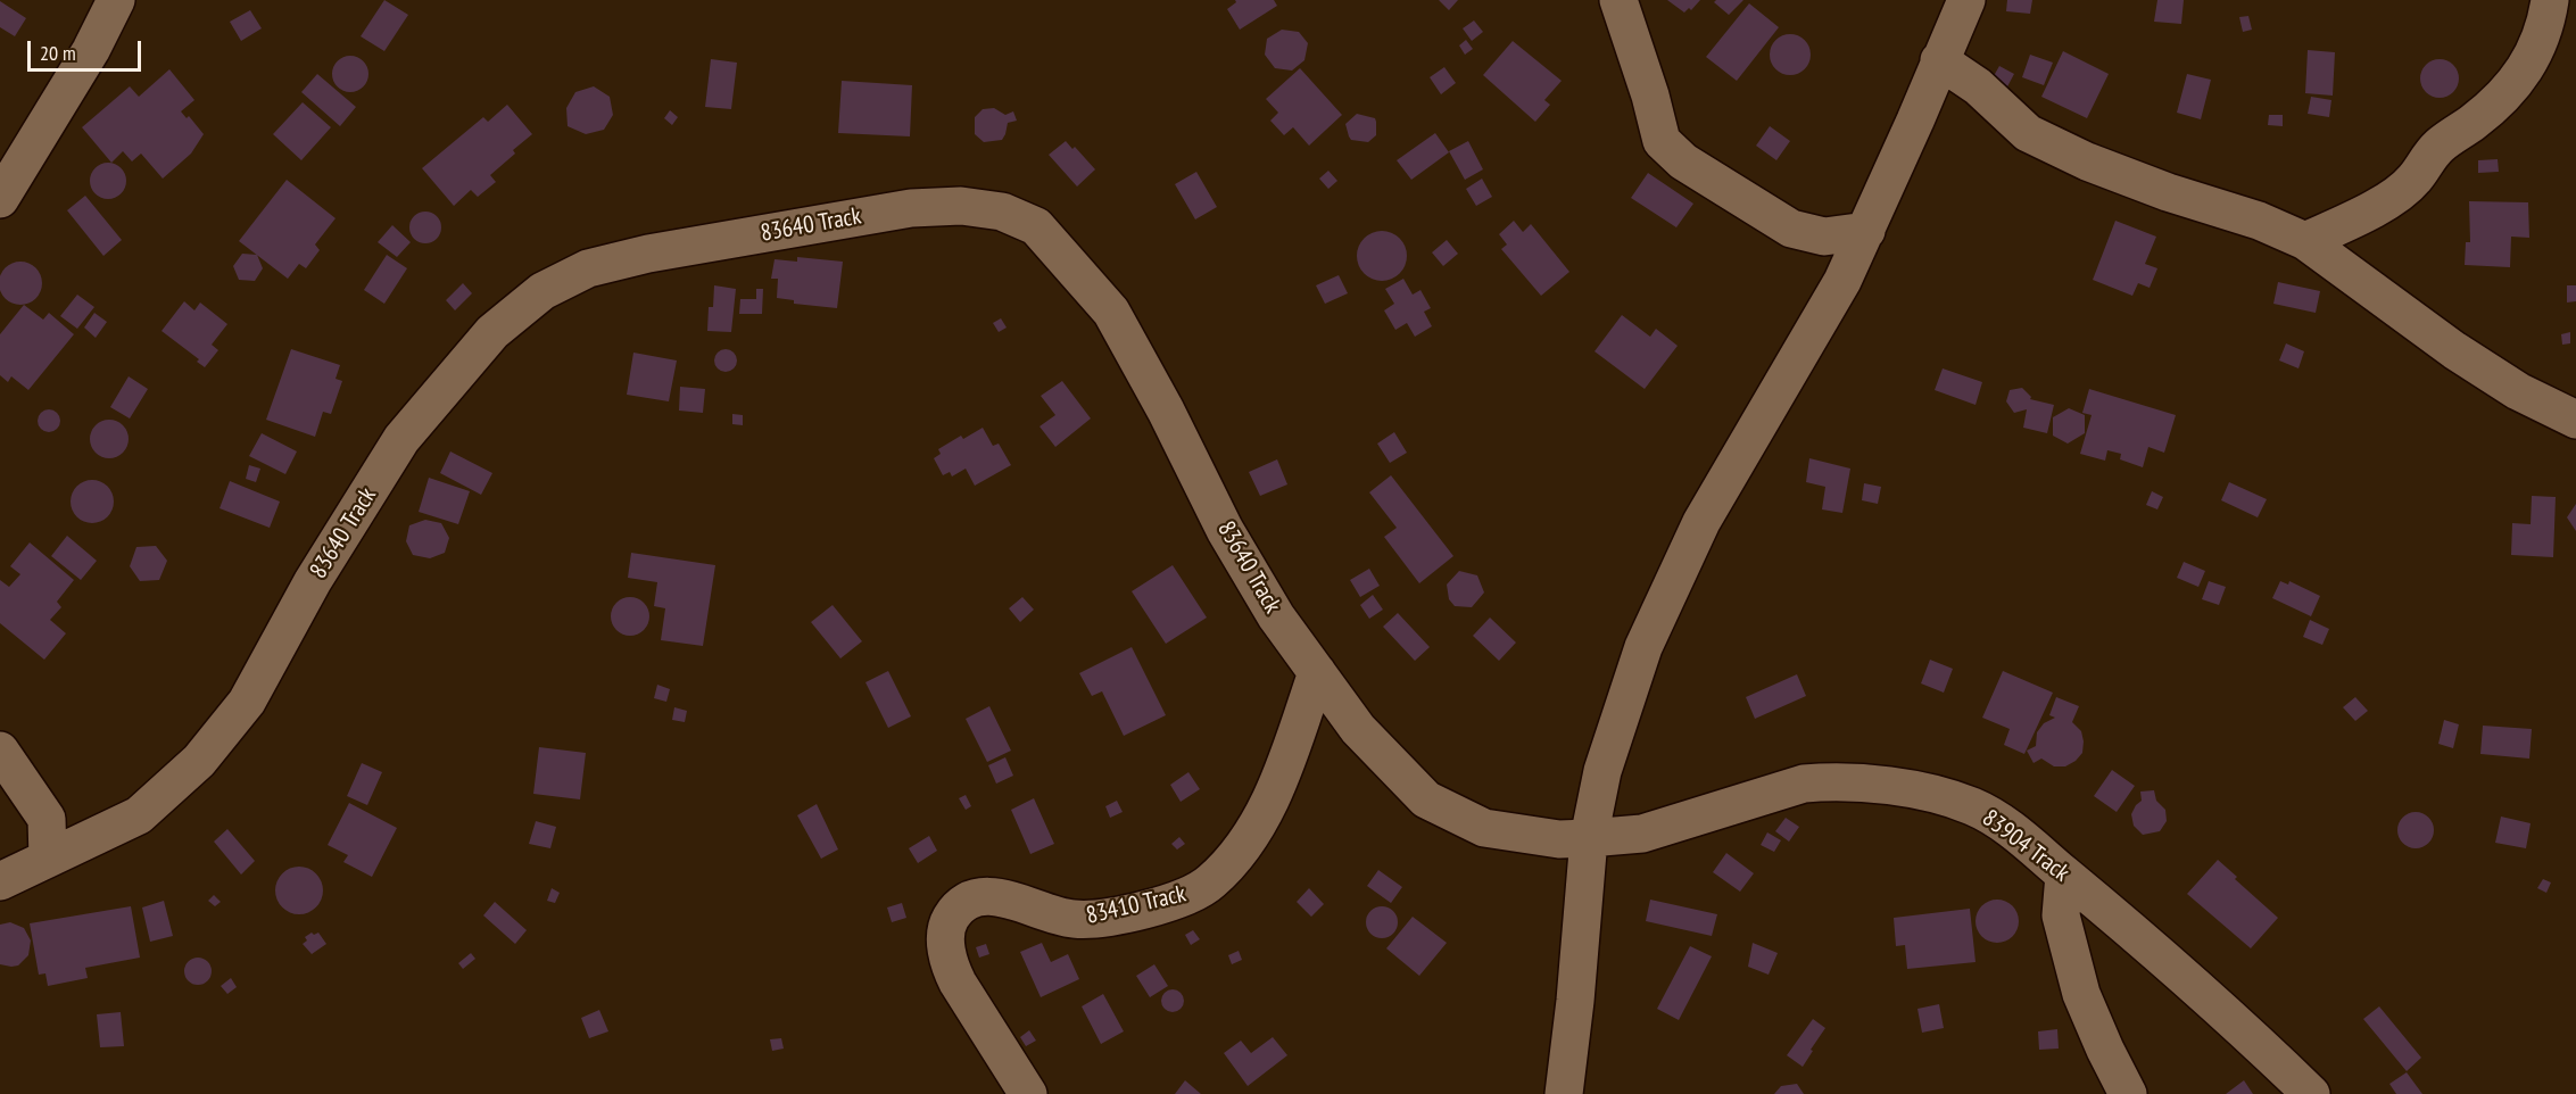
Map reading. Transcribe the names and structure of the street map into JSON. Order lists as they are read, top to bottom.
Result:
{
  "streets": {
    "street": ["83640 Track", "83904 Track", "83410 Track"]
  },
  "crossings": [
    ["83640 Track", "83904 Track"],
    ["83640 Track", "83410 Track"]
  ],
  "scale_bar": "20 m"
}
